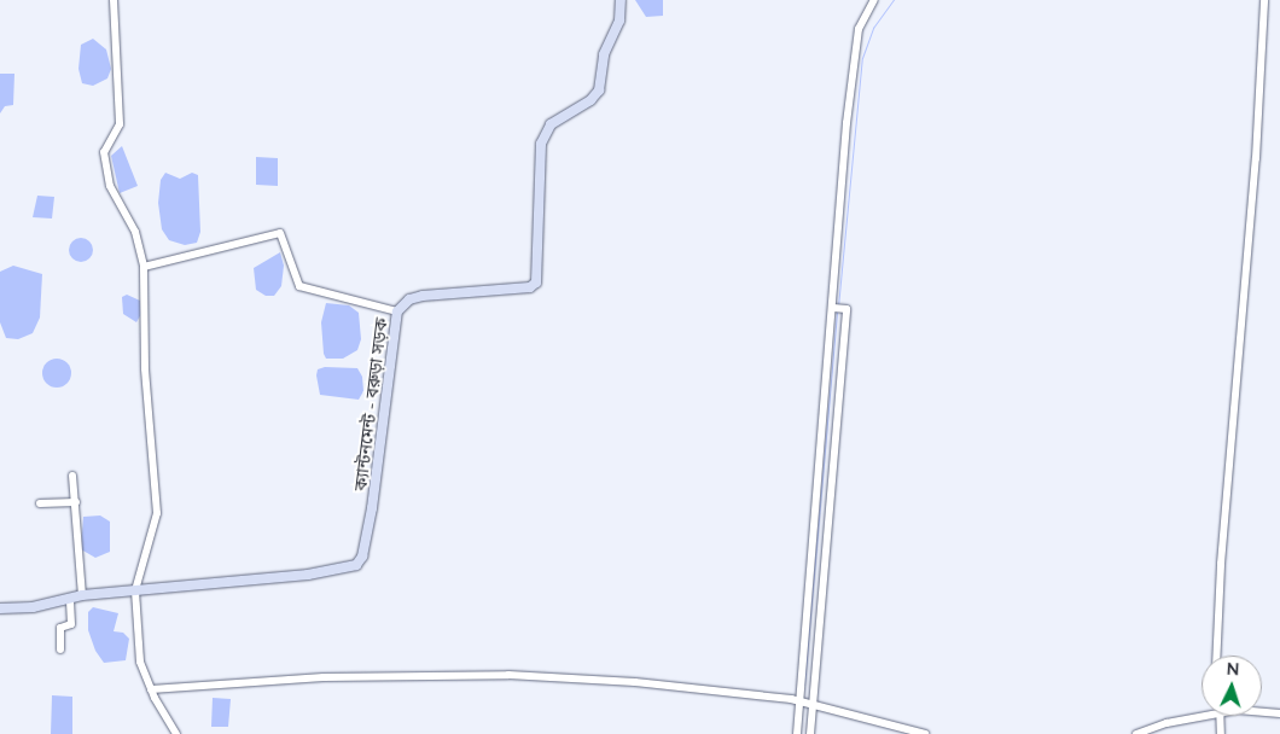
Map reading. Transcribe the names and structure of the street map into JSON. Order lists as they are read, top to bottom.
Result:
{
  "streets": {
    "main road": ["ক্যান্টনমেন্ট - বরুড়া সড়ক"]
  },
  "north": "top"
}
